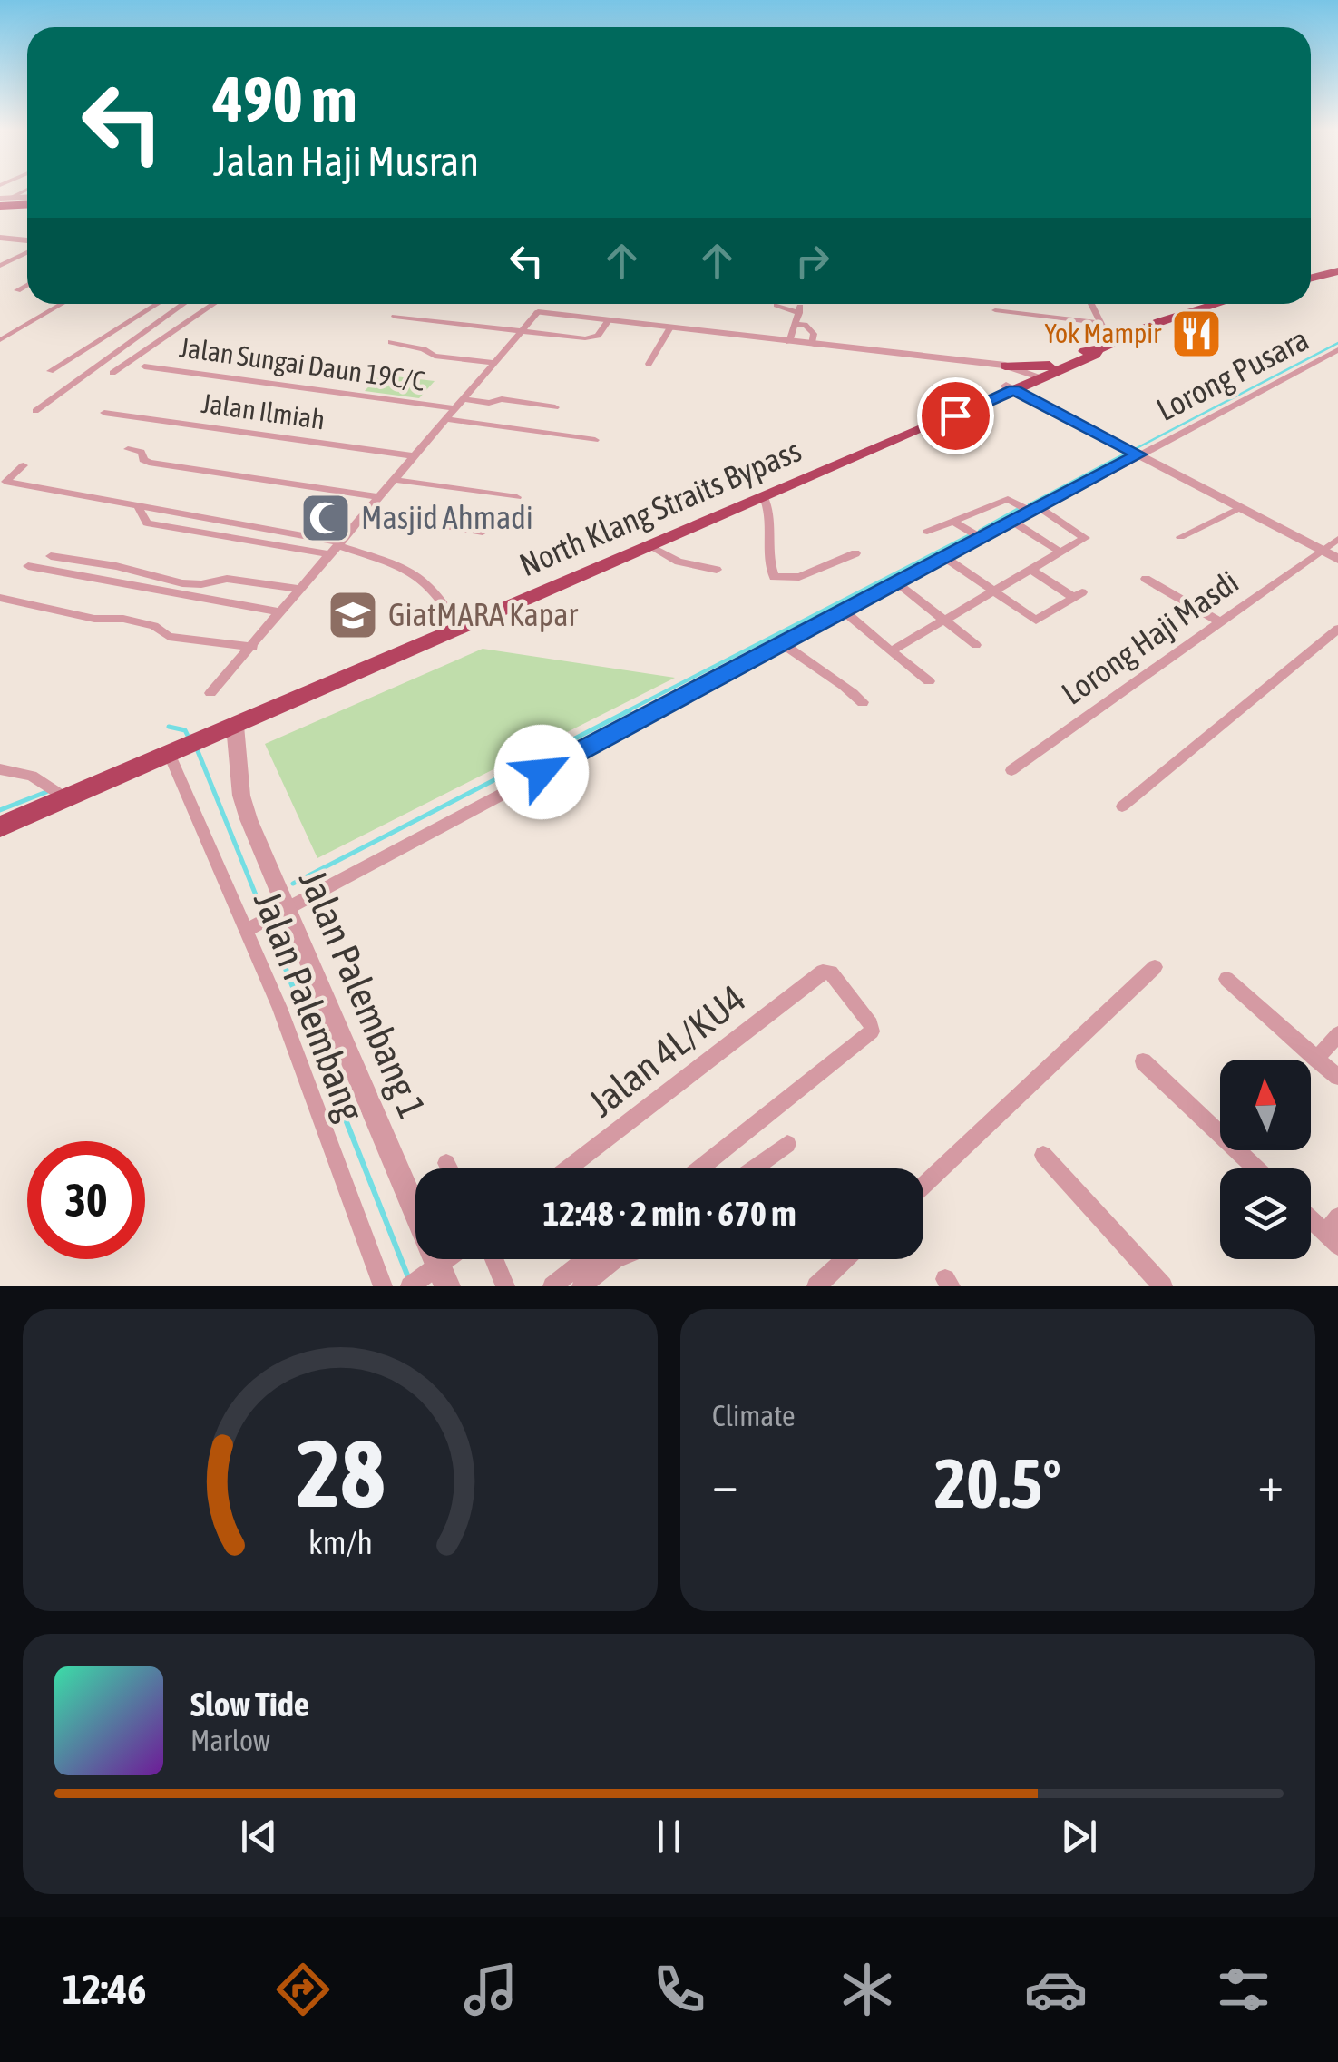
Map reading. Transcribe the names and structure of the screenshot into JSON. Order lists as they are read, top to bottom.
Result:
{
  "streets": {
    "highway": ["North Klang Straits Bypass"],
    "street": [
      "Jalan Sungai Daun 19C/C",
      "Lorong Pusara",
      "Jalan Ilmiah",
      "Lorong Haji Masdi",
      "Jalan Palembang 1",
      "Jalan Palembang",
      "Jalan 4L/KU4"
    ]
  },
  "crossings": [
    ["Lorong Pusara", "Jalan Palembang 1"],
    ["Lorong Pusara", "Jalan Palembang"],
    ["North Klang Straits Bypass", "Jalan Palembang 1"],
    ["North Klang Straits Bypass", "Jalan Palembang"]
  ],
  "places": {
    "restaurant": ["Yok Mampir"],
    "mosque": ["Masjid Ahmadi"],
    "school or university": ["GiatMARA Kapar"]
  },
  "north": "top",
  "page": {
    "turn": ["490 m", "Jalan Haji Musran"],
    "limit": "30",
    "trip": "12:48 · 2 min · 670 m",
    "tile": "Climate",
    "heat": ["−", "20.5°", "+"],
    "song": ["Slow Tide", "Marlow"],
    "tabs": "12:46",
    "gauge": ["28", "km/h"]
  }
}
